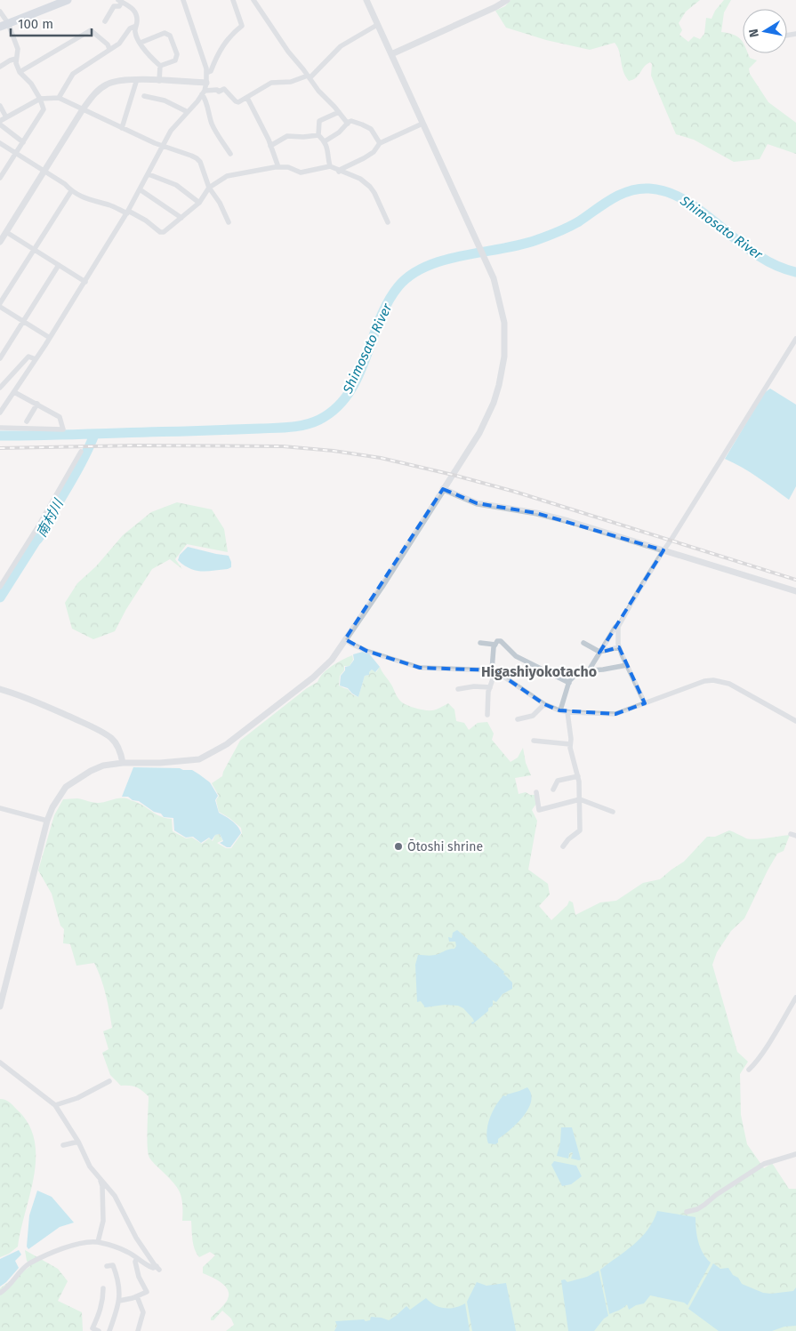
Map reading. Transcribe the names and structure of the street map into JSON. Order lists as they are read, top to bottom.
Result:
{
  "districts": ["Higashiyokotacho"],
  "water": ["Shimosato River", "南村川"],
  "places": ["Ōtoshi shrine"],
  "scale_bar": "100 m",
  "north": "left"
}
